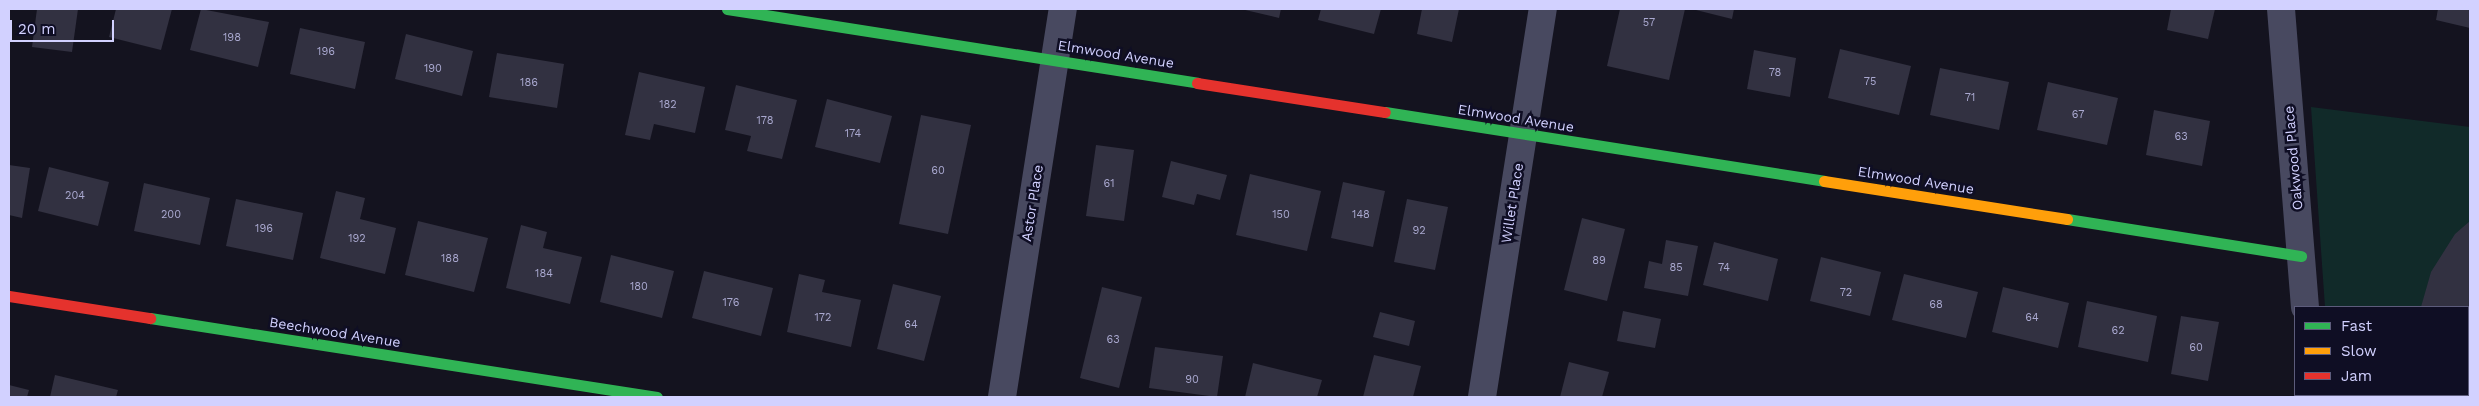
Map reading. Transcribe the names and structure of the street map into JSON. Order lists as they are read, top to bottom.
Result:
{
  "streets": {
    "street": [
      "Elmwood Avenue",
      "Oakwood Place",
      "Astor Place",
      "Willet Place",
      "Beechwood Avenue"
    ]
  },
  "crossings": [
    ["Elmwood Avenue", "Oakwood Place"],
    ["Elmwood Avenue", "Astor Place"],
    ["Elmwood Avenue", "Willet Place"]
  ],
  "house_numbers": [
    "57",
    "198",
    "196",
    "190",
    "78",
    "75",
    "186",
    "71",
    "182",
    "67",
    "178",
    "174",
    "63",
    "60",
    "61",
    "204",
    "200",
    "150",
    "148",
    "196",
    "92",
    "192",
    "188",
    "89",
    "85",
    "74",
    "184",
    "180",
    "72",
    "176",
    "68",
    "172",
    "64",
    "64",
    "62",
    "63",
    "60",
    "90"
  ],
  "legend": ["Fast", "Slow", "Jam"],
  "scale_bar": "20 m"
}
